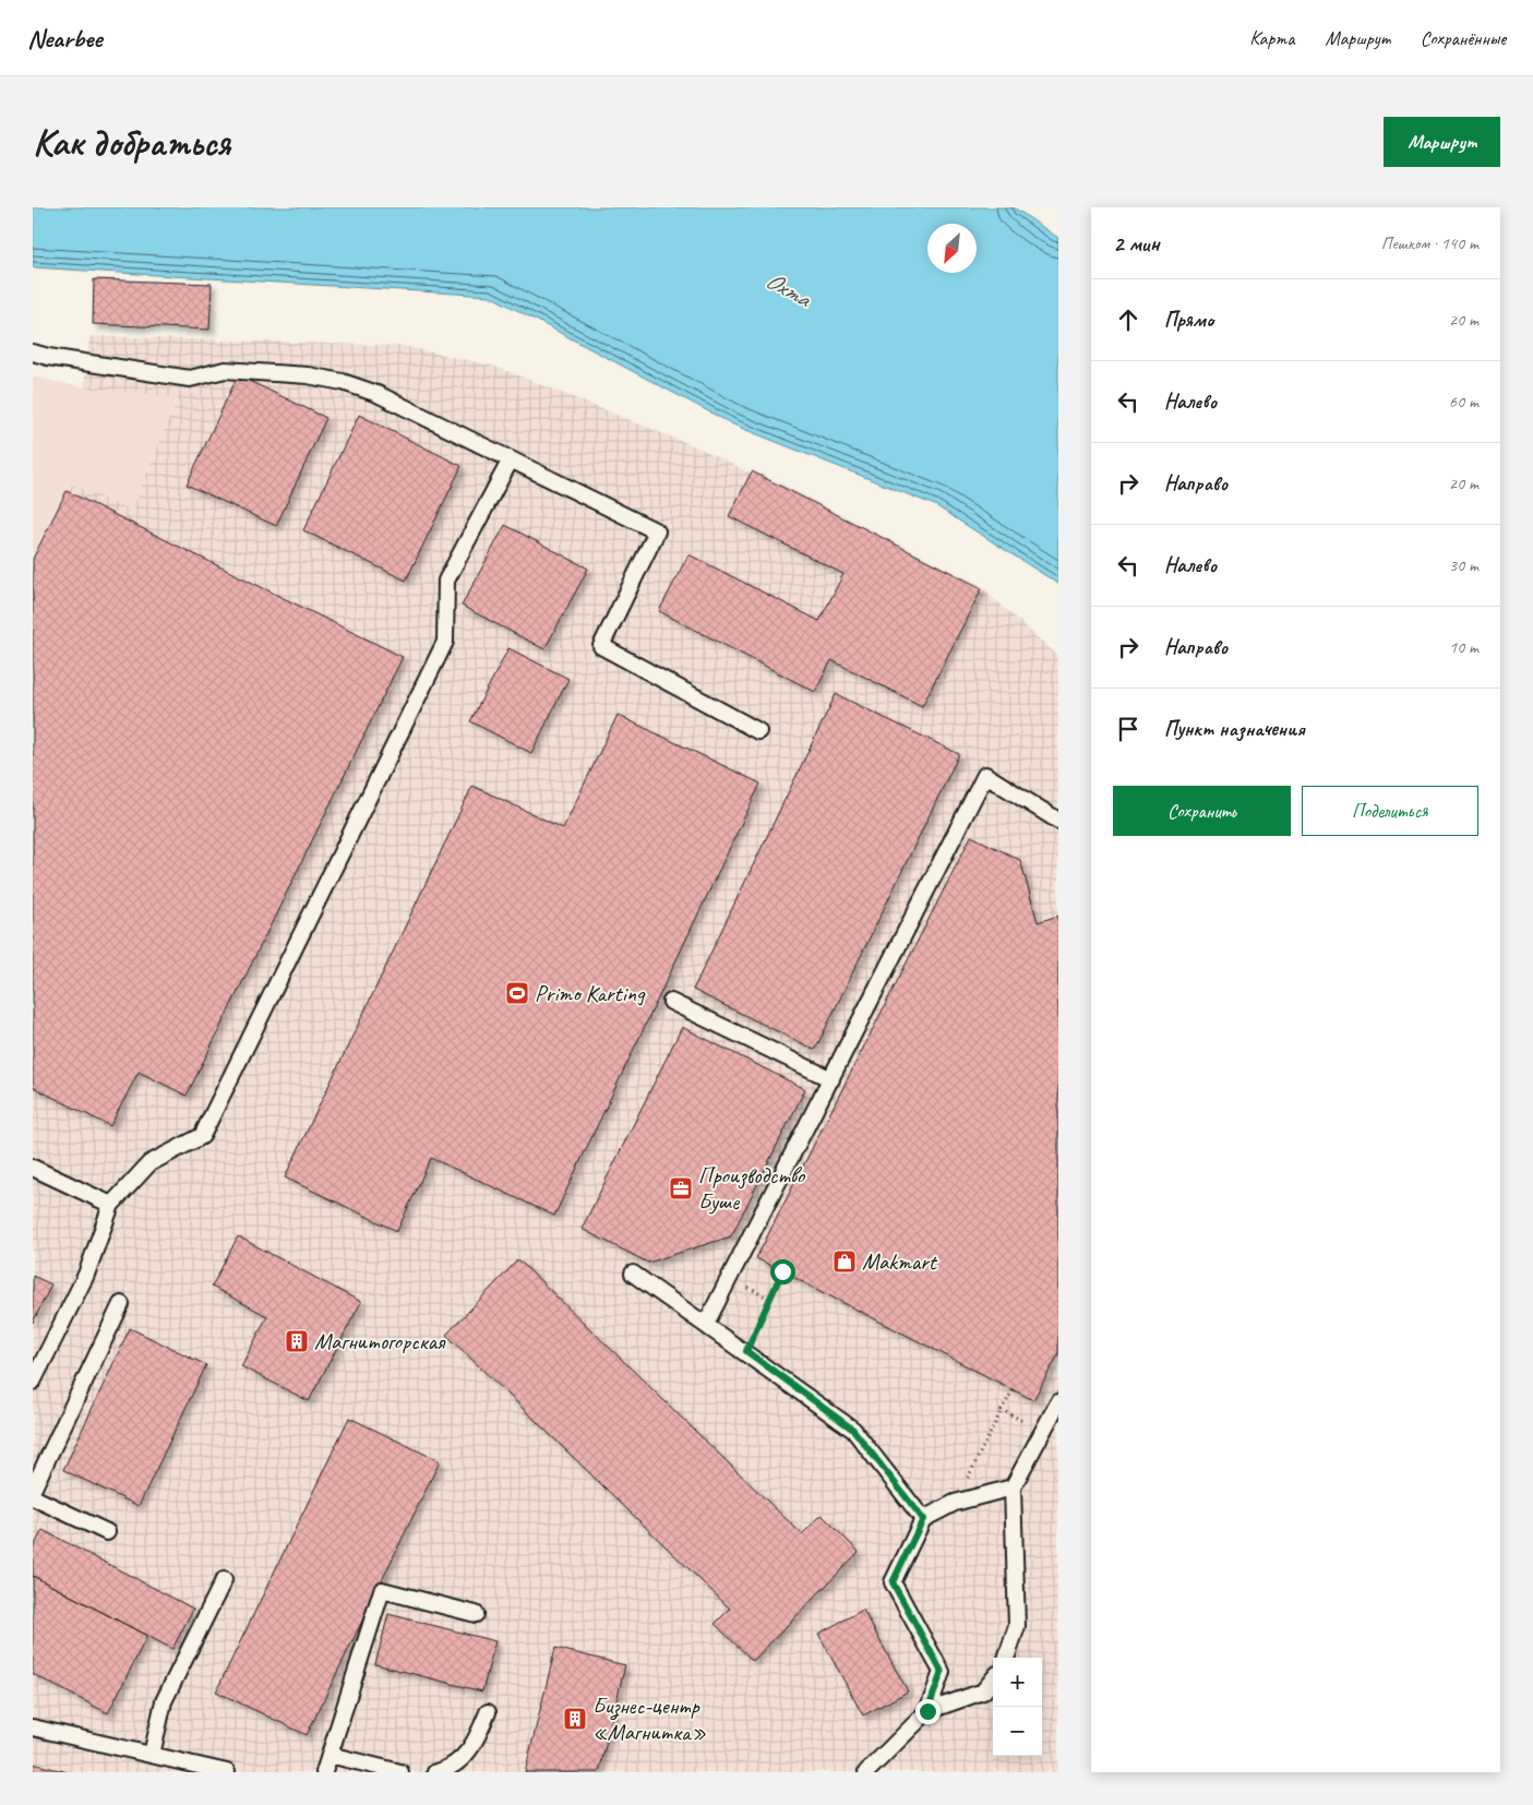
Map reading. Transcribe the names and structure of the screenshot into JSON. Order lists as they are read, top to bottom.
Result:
{
  "water": ["Охта"],
  "places": {
    "sports": ["Primo Karting"],
    "office": ["Производство Буше"],
    "shop": ["Makmart"],
    "building": ["Магнитогорская", "Бизнес-центр «Магнитка»"]
  },
  "north": "bottom left",
  "page": {
    "header": "Nearbee",
    "nav": ["Карта", "Маршрут", "Сохранённые"],
    "buttons": [
      "Маршрут",
      ["Сохранить", "Поделиться"]
    ],
    "title": "Как добраться",
    "heading": ["2 мин", "Пешком · 140 m"],
    "list": [
      ["Прямо", "20 m"],
      ["Налево", "60 m"],
      ["Направо", "20 m"],
      ["Налево", "30 m"],
      ["Направо", "10 m"],
      "Пункт назначения"
    ],
    "map_buttons": ["+", "−"]
  }
}
